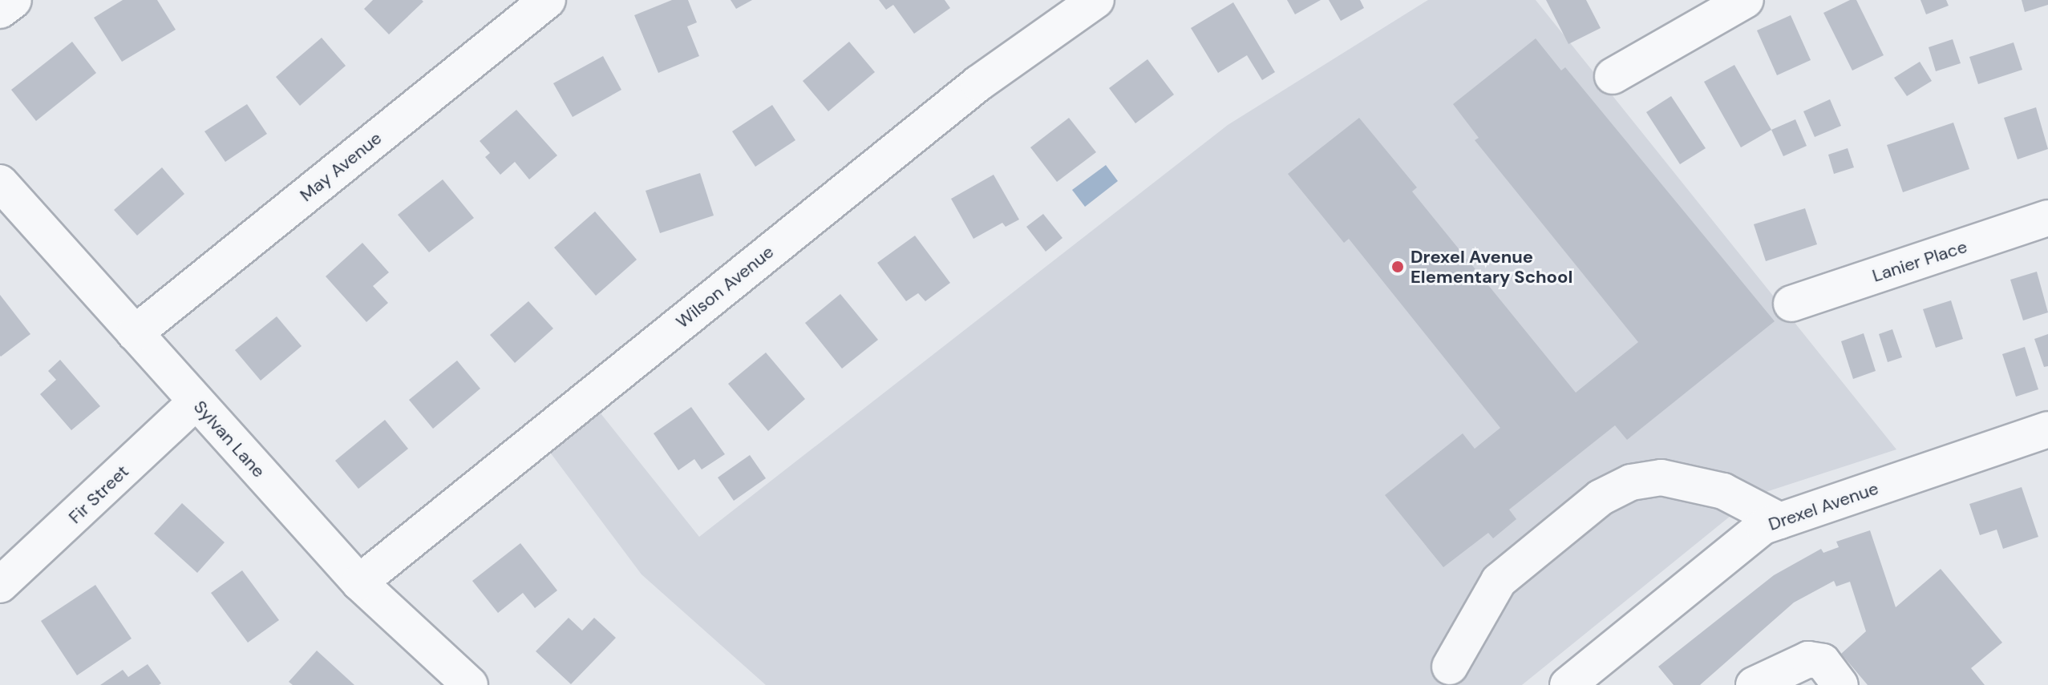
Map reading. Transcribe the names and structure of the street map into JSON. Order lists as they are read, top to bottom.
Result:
{
  "streets": {
    "street": [
      "May Avenue",
      "Lanier Place",
      "Wilson Avenue",
      "Sylvan Lane",
      "Fir Street",
      "Drexel Avenue"
    ]
  },
  "crossings": [
    ["May Avenue", "Sylvan Lane"],
    ["Wilson Avenue", "Sylvan Lane"],
    ["Sylvan Lane", "Fir Street"]
  ],
  "places": ["Drexel Avenue Elementary School"]
}
